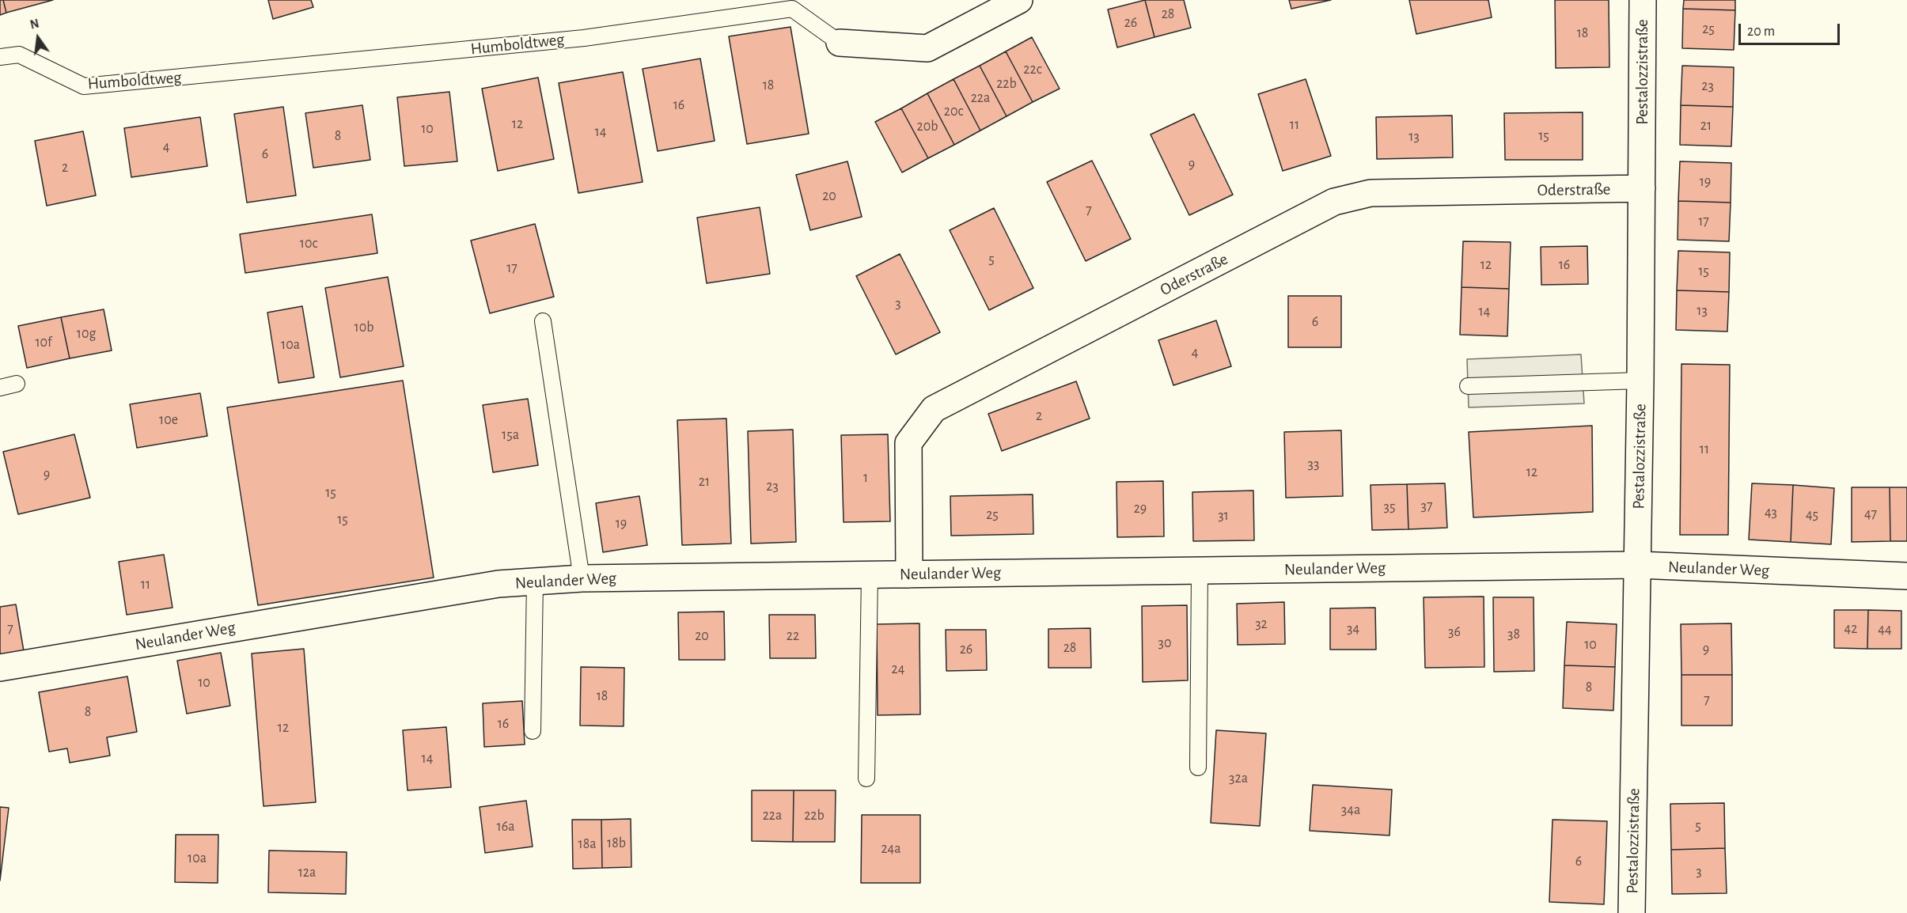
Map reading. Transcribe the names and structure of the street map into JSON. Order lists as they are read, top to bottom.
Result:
{
  "streets": {
    "street": [
      "Humboldtweg",
      "Pestalozzistraße",
      "Oderstraße",
      "Neulander Weg"
    ]
  },
  "crossings": [
    ["Pestalozzistraße", "Oderstraße"],
    ["Pestalozzistraße", "Neulander Weg"],
    ["Oderstraße", "Neulander Weg"]
  ],
  "house_numbers": [
    "28",
    "26",
    "25",
    "18",
    "22c",
    "22b",
    "18",
    "23",
    "22a",
    "16",
    "20c",
    "12",
    "11",
    "21",
    "20b",
    "10",
    "14",
    "8",
    "15",
    "13",
    "4",
    "6",
    "9",
    "2",
    "19",
    "20",
    "7",
    "17",
    "10c",
    "5",
    "12",
    "16",
    "17",
    "15",
    "3",
    "13",
    "14",
    "6",
    "10b",
    "10g",
    "10f",
    "10a",
    "4",
    "2",
    "10e",
    "15a",
    "11",
    "33",
    "12",
    "9",
    "1",
    "21",
    "23",
    "15",
    "37",
    "35",
    "29",
    "43",
    "47",
    "25",
    "45",
    "31",
    "15",
    "19",
    "11",
    "32",
    "7",
    "34",
    "42",
    "44",
    "36",
    "38",
    "20",
    "22",
    "30",
    "10",
    "28",
    "26",
    "9",
    "24",
    "10",
    "8",
    "18",
    "7",
    "8",
    "16",
    "12",
    "14",
    "32a",
    "34a",
    "22a",
    "22b",
    "5",
    "16a",
    "18b",
    "18a",
    "24a",
    "10a",
    "6",
    "3",
    "12a"
  ],
  "scale_bar": "20 m",
  "north": "top"
}
